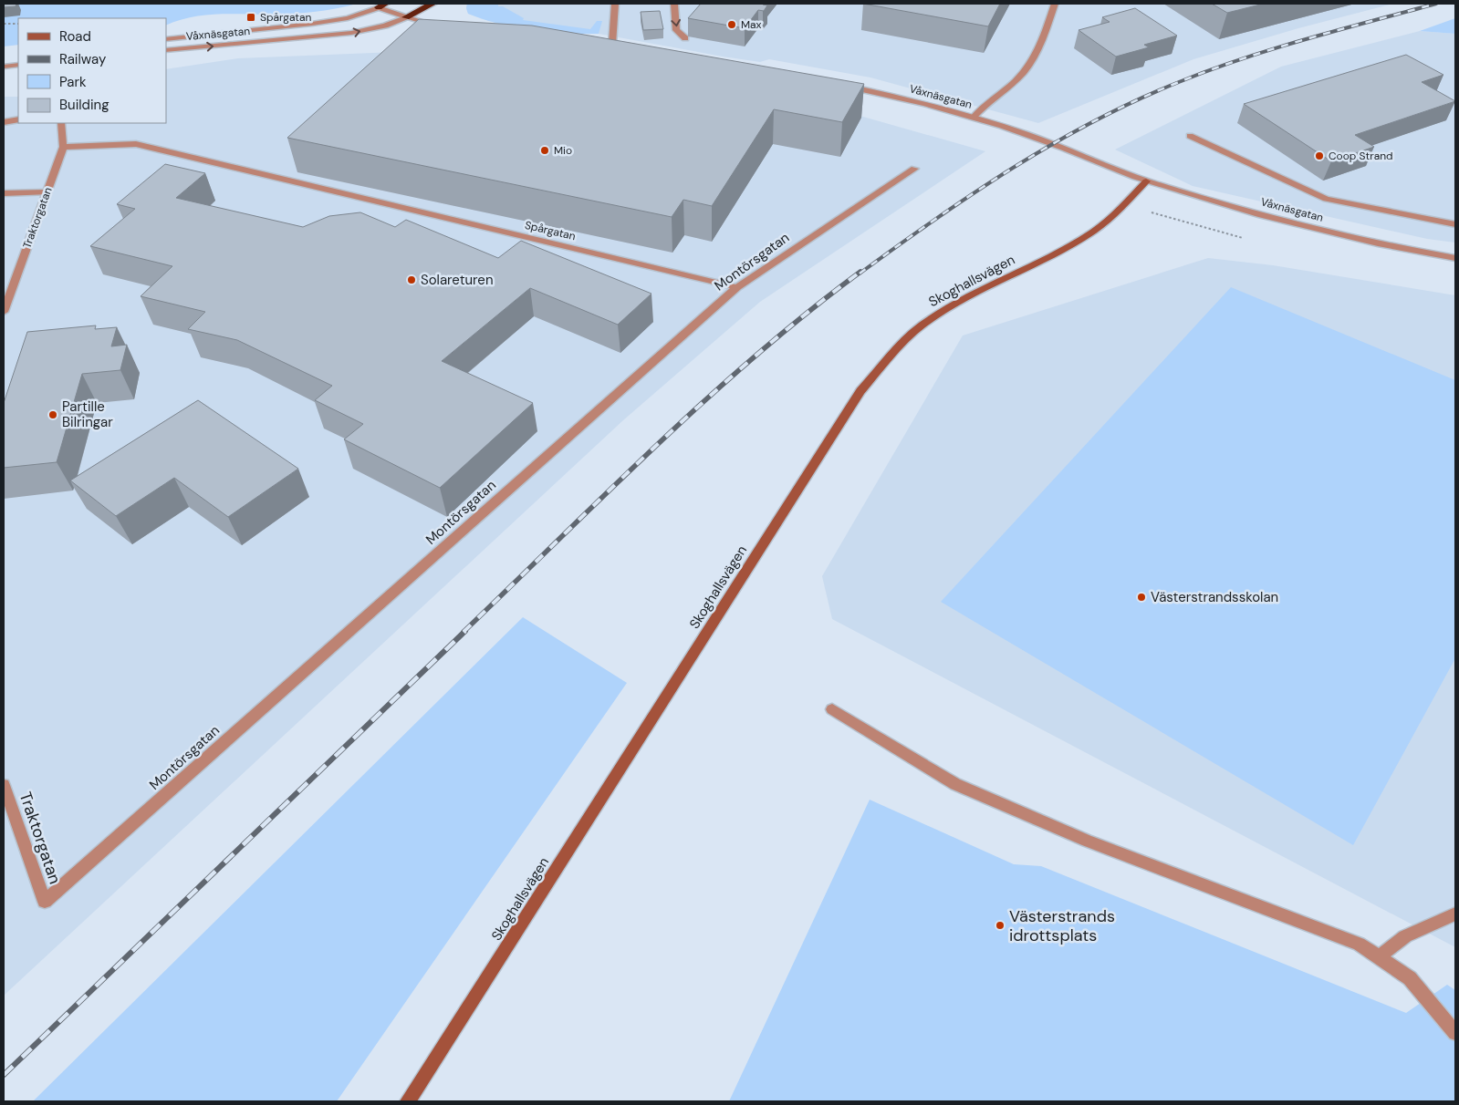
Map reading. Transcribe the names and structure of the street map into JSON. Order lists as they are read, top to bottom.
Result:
{
  "streets": {
    "main road": ["Skoghallsvägen"],
    "street": [
      "Våxnäsgatan",
      "Traktorgatan",
      "Spårgatan",
      "Montörsgatan"
    ]
  },
  "crossings": [
    ["Våxnäsgatan", "Skoghallsvägen"],
    ["Traktorgatan", "Spårgatan"],
    ["Traktorgatan", "Montörsgatan"],
    ["Spårgatan", "Montörsgatan"]
  ],
  "places": {
    "transit": ["Spårgatan"],
    "other": [
      "Max",
      "Mio",
      "Coop Strand",
      "Solareturen",
      "Partille Bilringar",
      "Västerstrandsskolan",
      "Västerstrands idrottsplats"
    ]
  },
  "legend": [
    "Road",
    "Railway",
    "Park",
    "Building"
  ]
}
